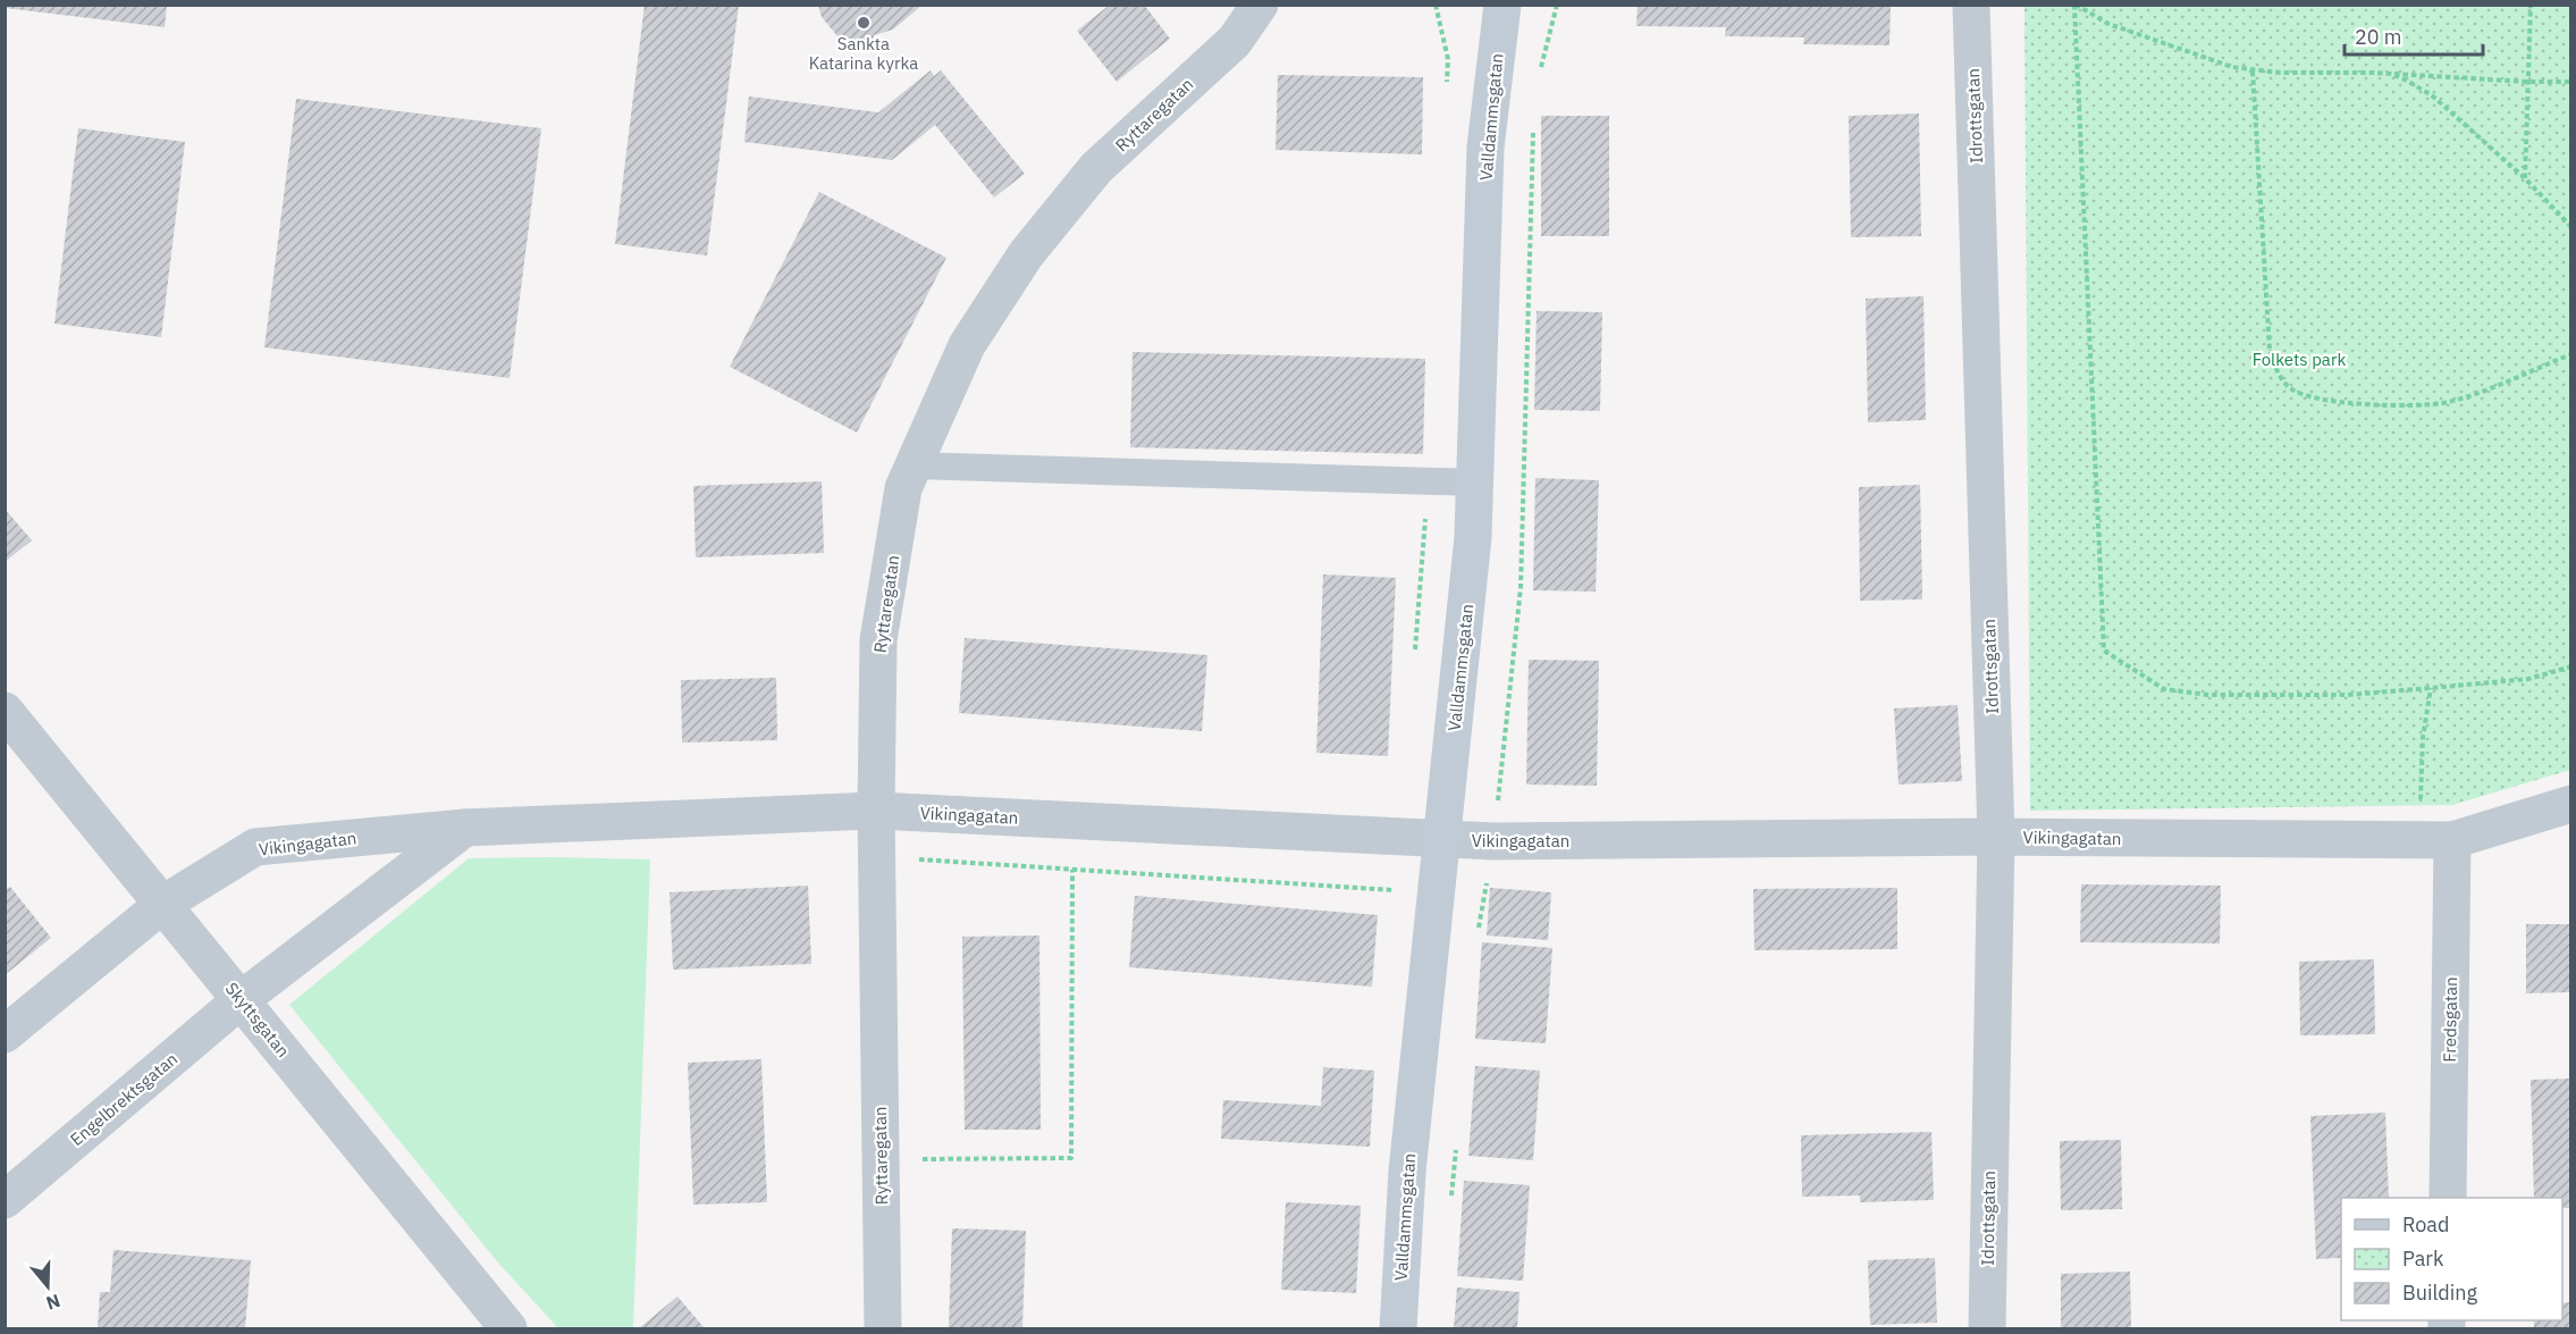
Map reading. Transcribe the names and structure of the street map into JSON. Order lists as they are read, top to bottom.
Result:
{
  "streets": {
    "street": [
      "Ryttaregatan",
      "Idrottsgatan",
      "Valldammsgatan",
      "Vikingagatan",
      "Skyttsgatan",
      "Fredsgatan",
      "Engelbrektsgatan"
    ]
  },
  "crossings": [
    ["Ryttaregatan", "Vikingagatan"],
    ["Idrottsgatan", "Vikingagatan"],
    ["Valldammsgatan", "Vikingagatan"],
    ["Vikingagatan", "Skyttsgatan"],
    ["Vikingagatan", "Fredsgatan"],
    ["Skyttsgatan", "Engelbrektsgatan"]
  ],
  "parks": ["Folkets park"],
  "places": ["Sankta Katarina kyrka"],
  "legend": ["Road", "Park", "Building"],
  "scale_bar": "20 m",
  "north": "bottom"
}
